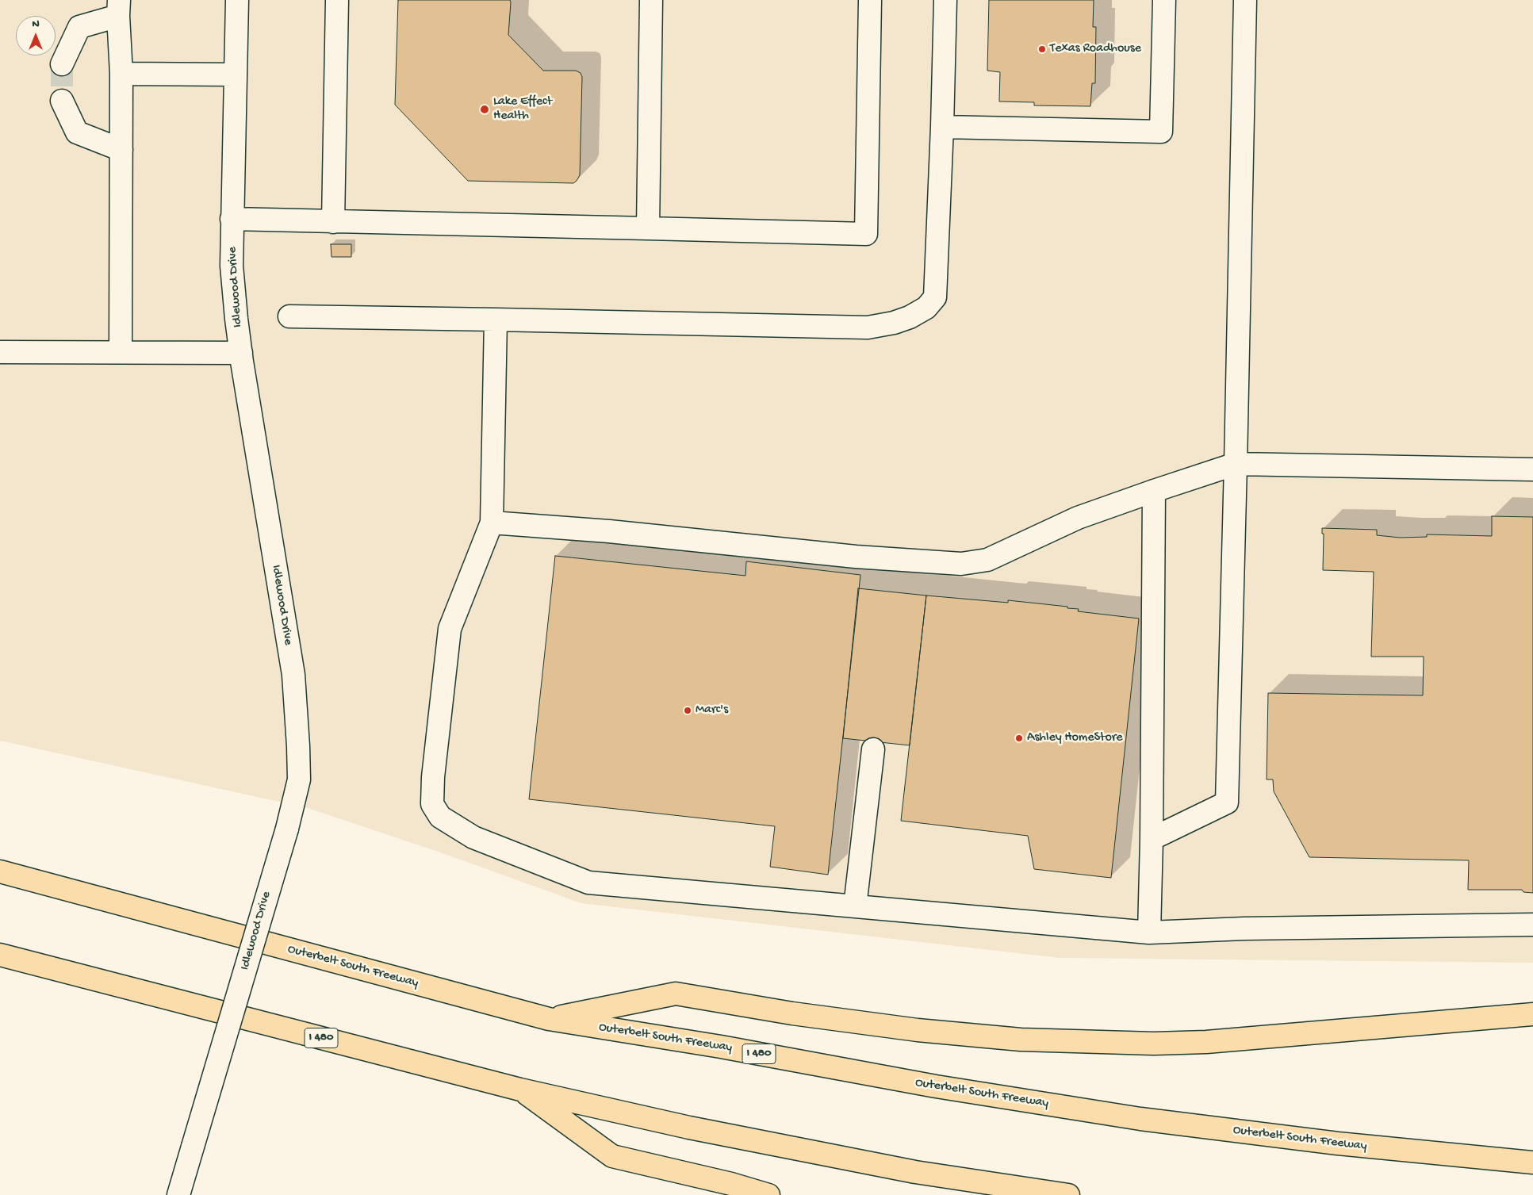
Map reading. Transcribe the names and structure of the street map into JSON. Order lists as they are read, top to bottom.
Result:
{
  "streets": {
    "highway": ["Outerbelt South Freeway", "I 480"],
    "street": ["Idlewood Drive"]
  },
  "places": [
    "Texas Roadhouse",
    "Lake Effect Health",
    "Marc's",
    "Ashley HomeStore"
  ],
  "north": "top"
}
